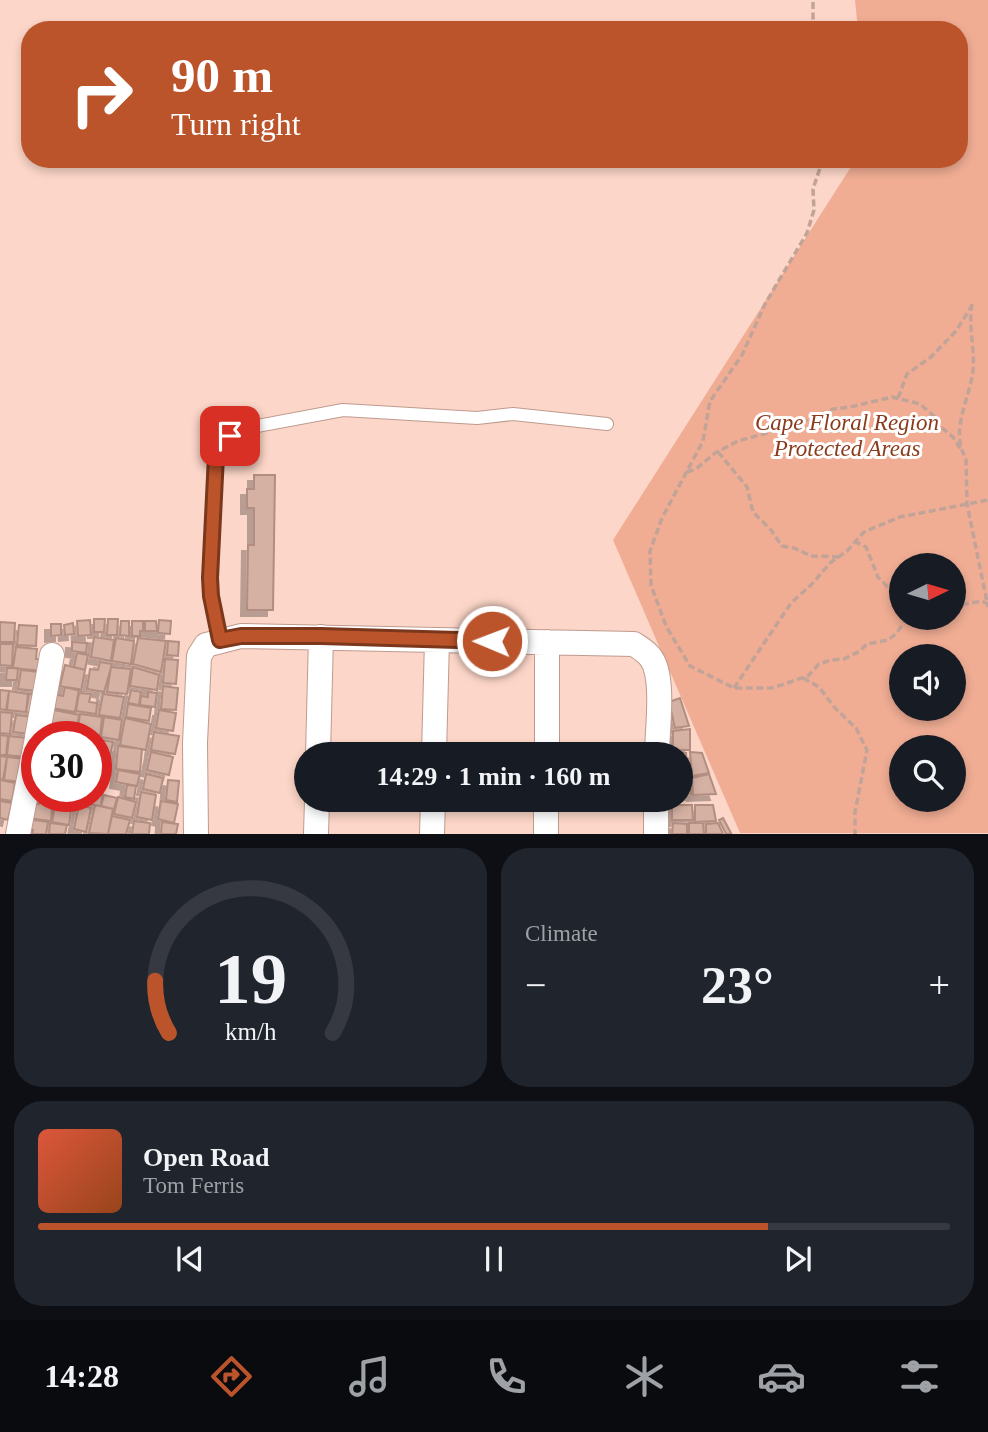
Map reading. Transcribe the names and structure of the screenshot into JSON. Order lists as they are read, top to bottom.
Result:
{
  "parks": ["Cape Floral Region Protected Areas"],
  "north": "right",
  "page": {
    "turn": ["90 m", "Turn right"],
    "limit": "30",
    "trip": "14:29 · 1 min · 160 m",
    "tile": "Climate",
    "heat": ["−", "23°", "+"],
    "song": ["Open Road", "Tom Ferris"],
    "tabs": "14:28",
    "gauge": ["19", "km/h"]
  }
}
